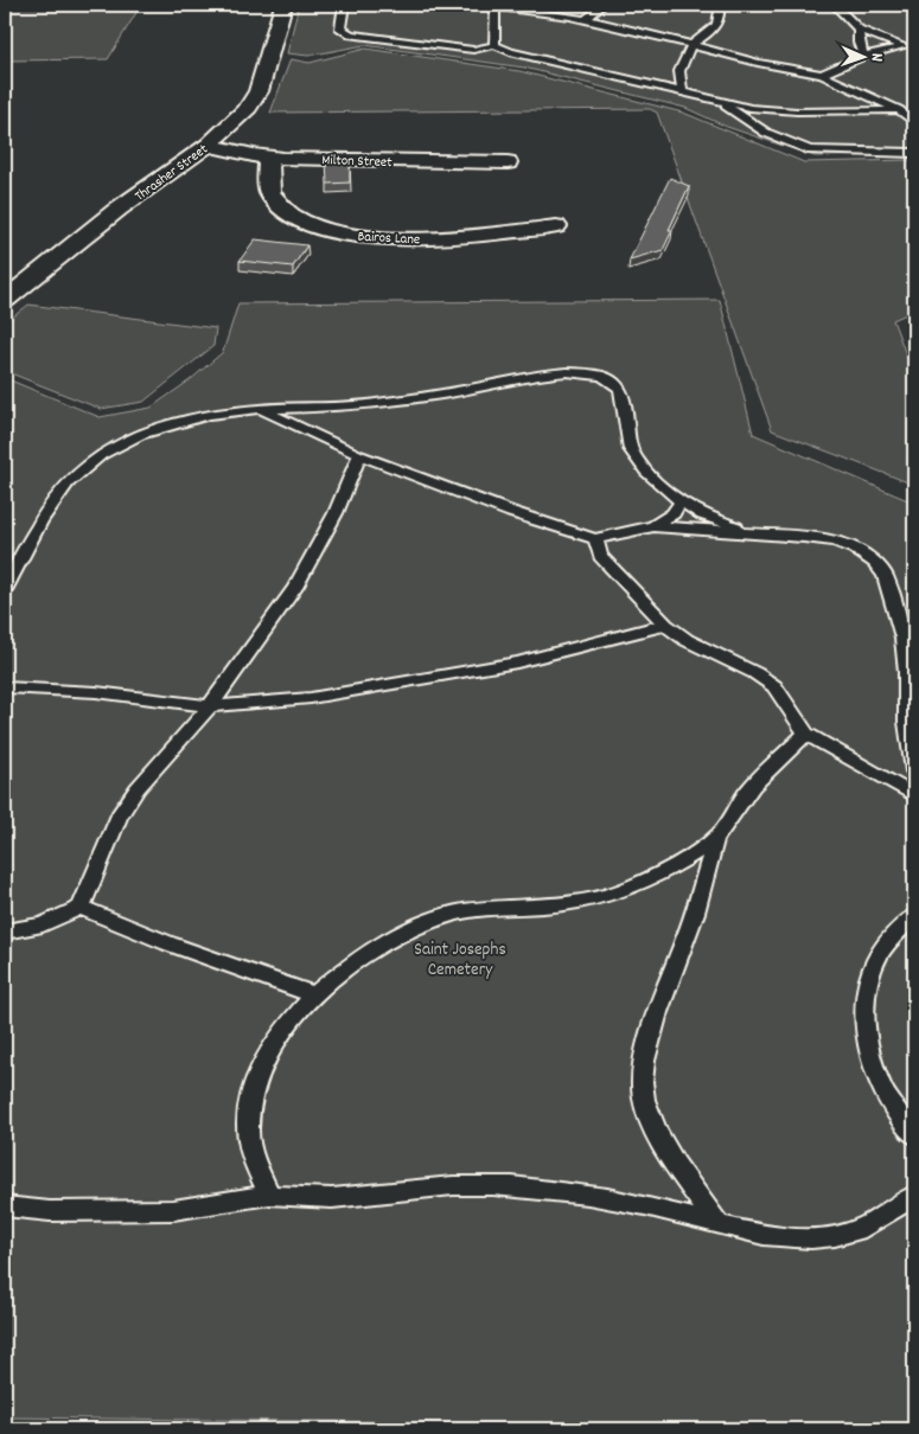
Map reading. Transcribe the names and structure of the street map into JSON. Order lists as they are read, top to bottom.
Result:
{
  "streets": {
    "street": ["Milton Street", "Thrasher Street", "Bairos Lane"]
  },
  "crossings": [
    ["Milton Street", "Thrasher Street"],
    ["Milton Street", "Bairos Lane"]
  ],
  "parks": ["Saint Josephs Cemetery"],
  "north": "right"
}
